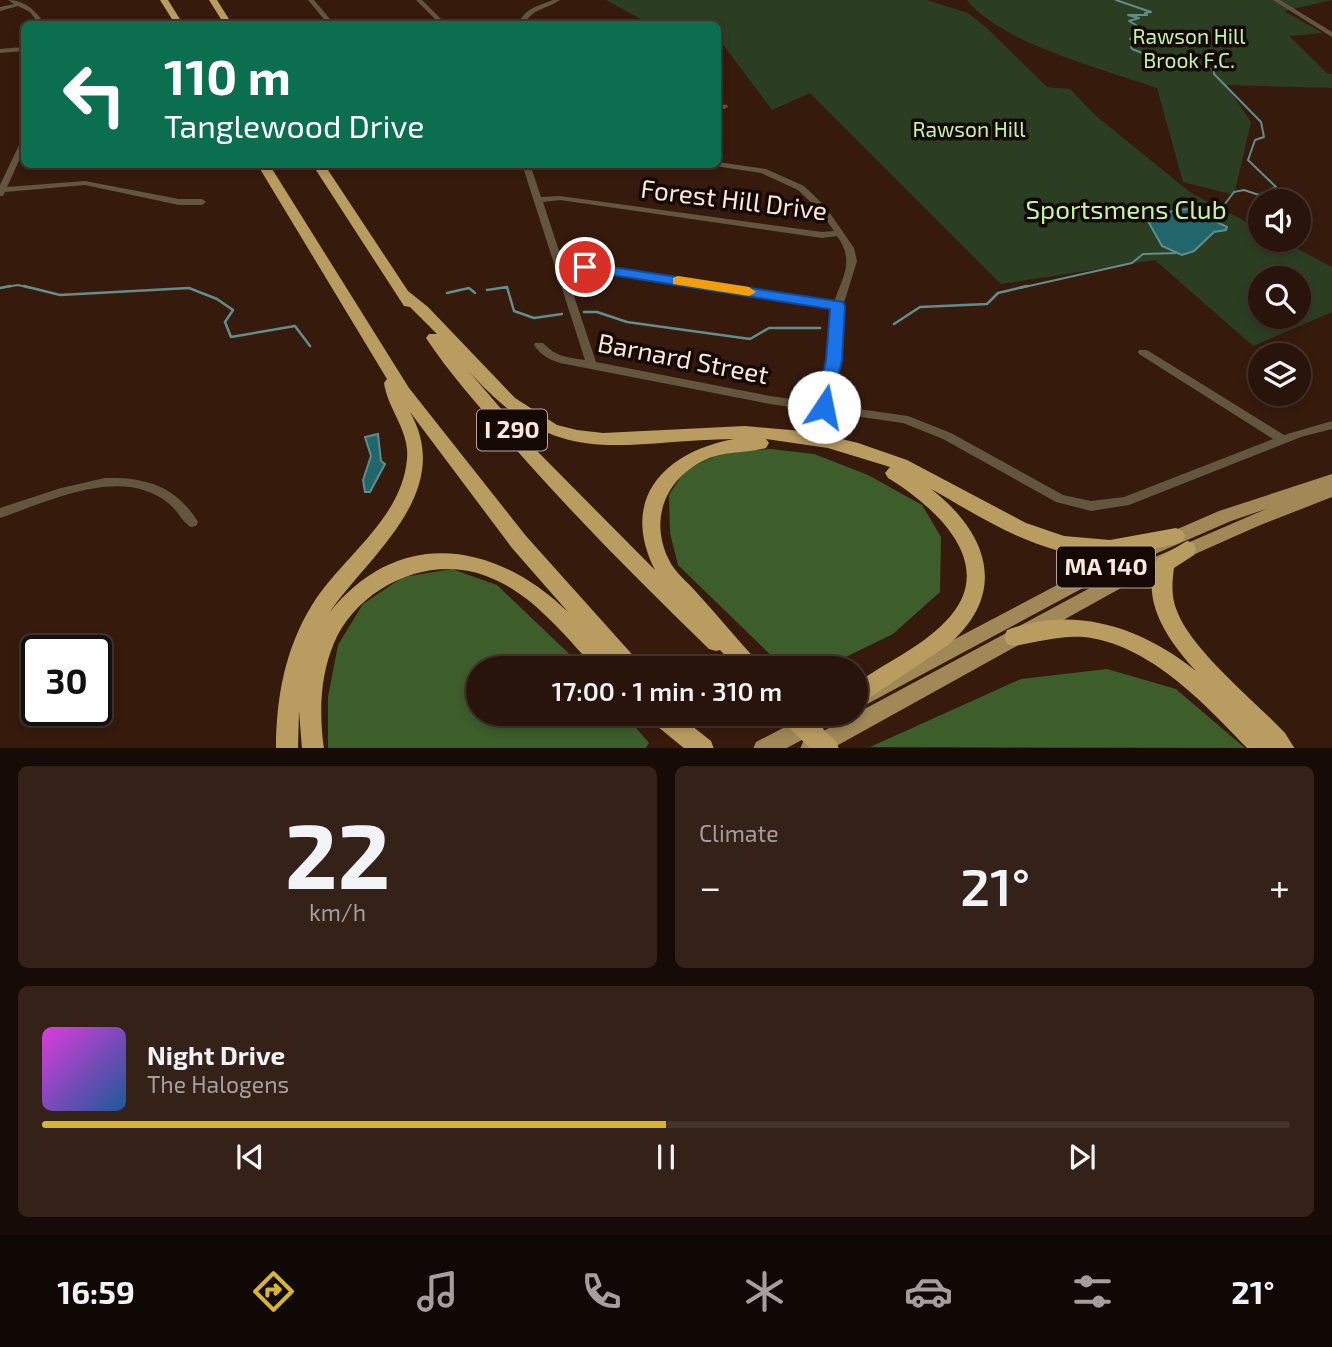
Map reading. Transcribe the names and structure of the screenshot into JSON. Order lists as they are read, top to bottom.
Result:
{
  "streets": {
    "highway": ["I 290"],
    "main road": ["MA 140"],
    "street": ["Forest Hill Drive", "Barnard Street"]
  },
  "parks": ["Rawson Hill Brook F.C.", "Rawson Hill", "Sportsmens Club"],
  "page": {
    "turn": ["110 m", "Tanglewood Drive"],
    "limit": "30",
    "trip": "17:00 · 1 min · 310 m",
    "tile": [
      ["22", "km/h"],
      "Climate"
    ],
    "heat": ["−", "21°", "+"],
    "song": ["Night Drive", "The Halogens"],
    "tabs": ["16:59", "21°"]
  }
}
